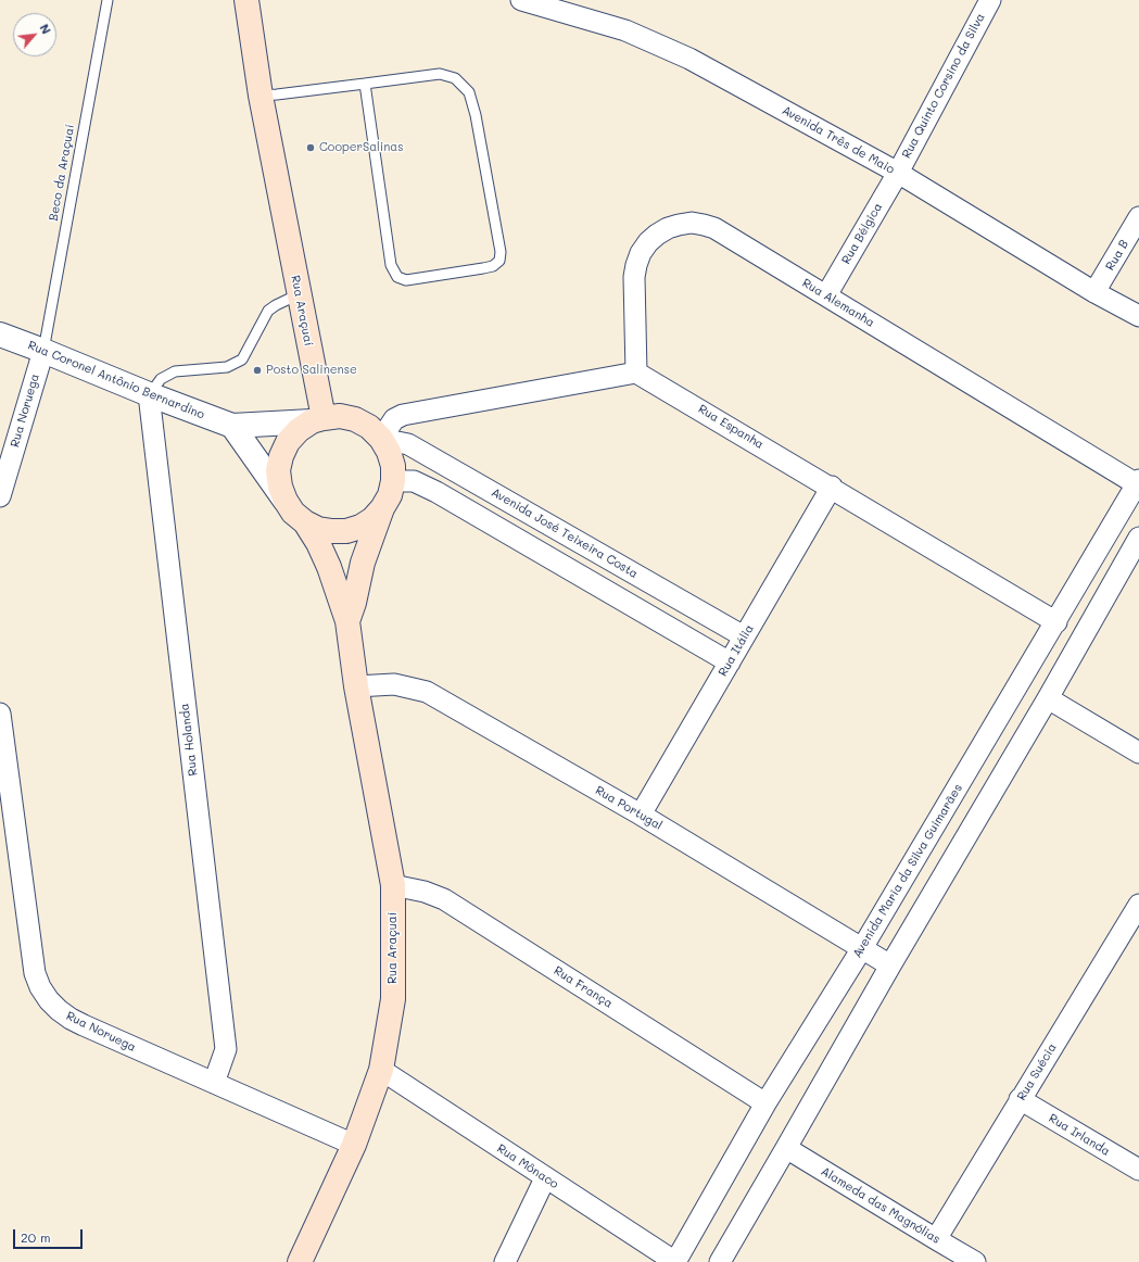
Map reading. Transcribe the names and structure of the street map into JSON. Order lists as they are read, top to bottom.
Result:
{
  "streets": {
    "main road": ["Rua Araçuaí"],
    "street": [
      "Rua Quinto Corsino da Silva",
      "Avenida Três de Maio",
      "Rua Bélgica",
      "Rua B",
      "Rua Alemanha",
      "Rua Coronel Antônio Bernardino",
      "Rua Noruega",
      "Rua Espanha",
      "Avenida José Teixeira Costa",
      "Rua Itália",
      "Rua Holanda",
      "Rua Portugal",
      "Avenida Maria da Silva Guimarães",
      "Rua França",
      "Rua Suécia",
      "Rua Irlanda",
      "Rua Mônaco",
      "Alameda das Magnólias"
    ],
    "lane": ["Beco da Araçuaí"]
  },
  "crossings": [
    ["Rua Quinto Corsino da Silva", "Avenida Três de Maio"],
    ["Rua Quinto Corsino da Silva", "Rua Bélgica"],
    ["Avenida Três de Maio", "Rua Bélgica"],
    ["Avenida Três de Maio", "Rua B"],
    ["Beco da Araçuaí", "Rua Coronel Antônio Bernardino"],
    ["Beco da Araçuaí", "Rua Noruega"],
    ["Rua Bélgica", "Rua Alemanha"],
    ["Rua Alemanha", "Rua Espanha"],
    ["Rua Alemanha", "Avenida Maria da Silva Guimarães"],
    ["Rua Araçuaí", "Rua Coronel Antônio Bernardino"],
    ["Rua Araçuaí", "Rua Noruega"],
    ["Rua Araçuaí", "Avenida José Teixeira Costa"],
    ["Rua Araçuaí", "Rua Portugal"],
    ["Rua Araçuaí", "Rua França"],
    ["Rua Araçuaí", "Rua Mônaco"],
    ["Rua Coronel Antônio Bernardino", "Rua Noruega"],
    ["Rua Coronel Antônio Bernardino", "Avenida José Teixeira Costa"],
    ["Rua Coronel Antônio Bernardino", "Rua Holanda"],
    ["Rua Noruega", "Rua Holanda"],
    ["Rua Espanha", "Rua Itália"],
    ["Rua Espanha", "Avenida Maria da Silva Guimarães"],
    ["Avenida José Teixeira Costa", "Rua Itália"],
    ["Rua Itália", "Rua Portugal"],
    ["Rua Portugal", "Avenida Maria da Silva Guimarães"],
    ["Avenida Maria da Silva Guimarães", "Rua França"],
    ["Avenida Maria da Silva Guimarães", "Rua Mônaco"],
    ["Rua Suécia", "Rua Irlanda"],
    ["Rua Suécia", "Alameda das Magnólias"]
  ],
  "places": ["CooperSalinas", "Posto Salinense"],
  "scale_bar": "20 m",
  "north": "top right"
}
